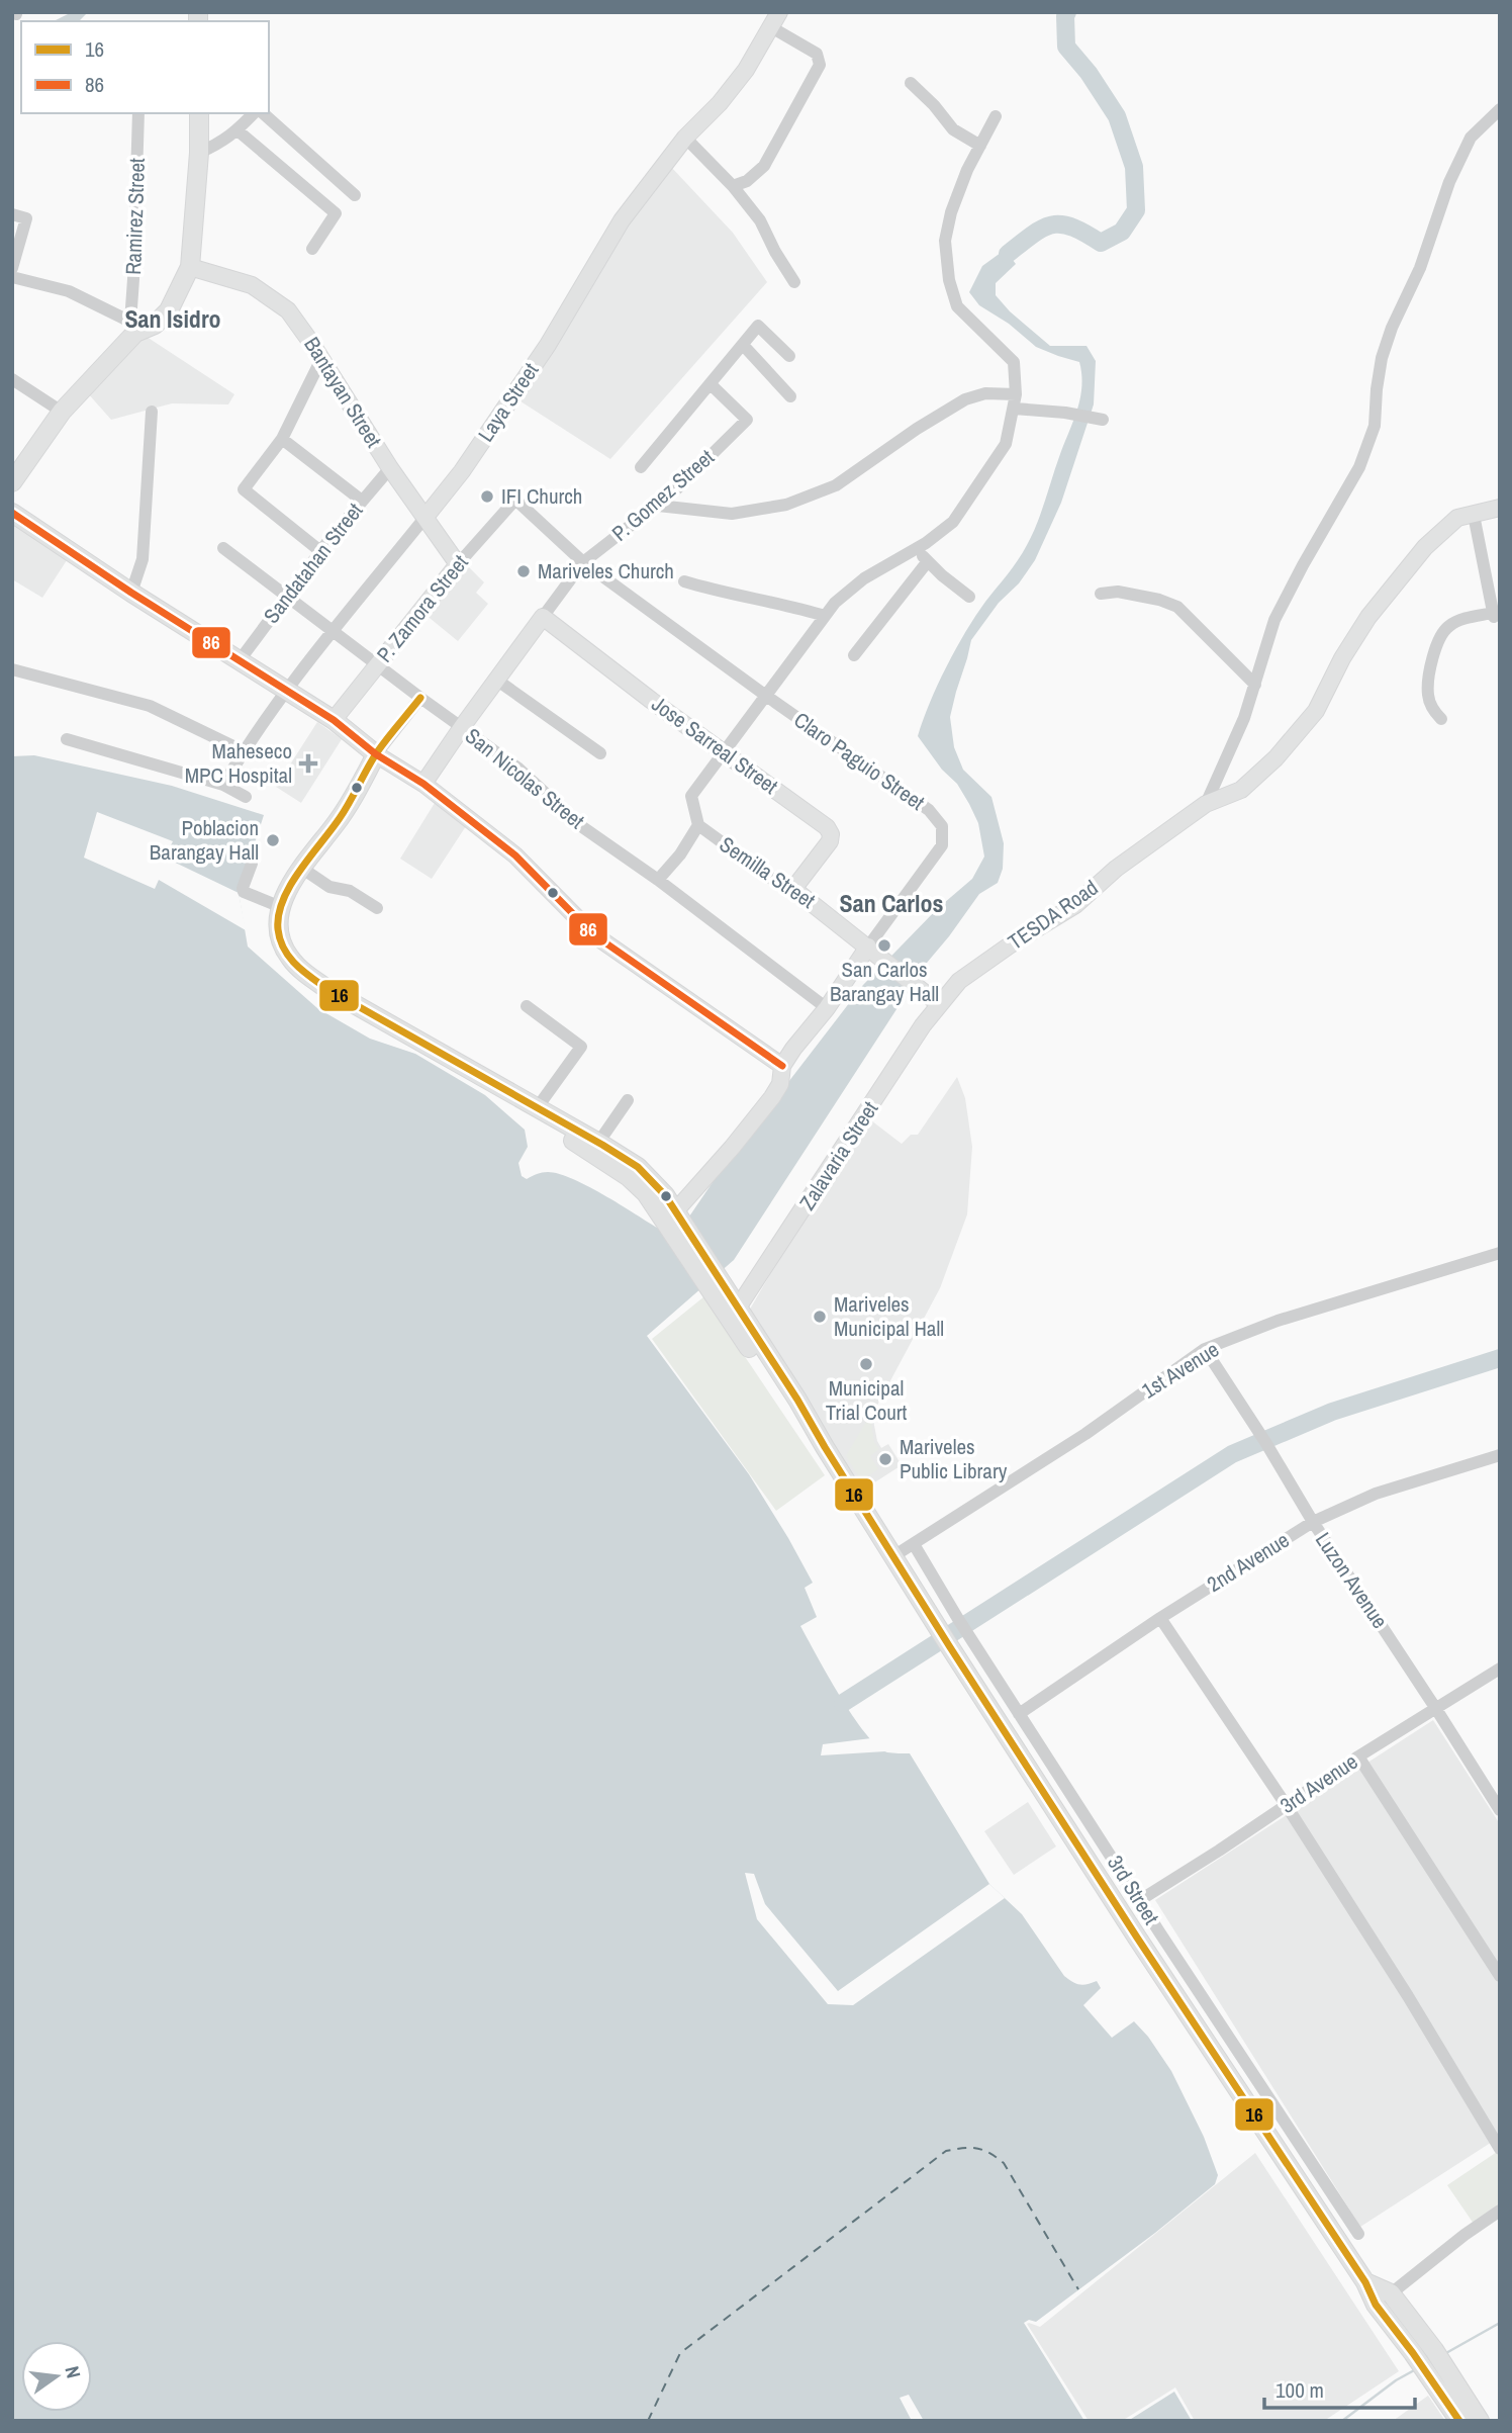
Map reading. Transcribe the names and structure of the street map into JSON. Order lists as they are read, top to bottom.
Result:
{
  "streets": {
    "street": [
      "Ramirez Street",
      "Bantayan Street",
      "Laya Street",
      "P. Gomez Street",
      "Sandatahan Street",
      "P. Zamora Street",
      "Jose Sarreal Street",
      "Claro Paguio Street",
      "San Nicolas Street",
      "Semilla Street",
      "TESDA Road",
      "Zalavaria Street",
      "1st Avenue",
      "2nd Avenue",
      "Luzon Avenue",
      "3rd Avenue",
      "3rd Street"
    ]
  },
  "crossings": [
    ["Bantayan Street", "Laya Street"],
    ["Bantayan Street", "Sandatahan Street"],
    ["Bantayan Street", "P. Zamora Street"],
    ["Laya Street", "San Nicolas Street"],
    ["P. Gomez Street", "Jose Sarreal Street"],
    ["P. Gomez Street", "Claro Paguio Street"],
    ["P. Gomez Street", "San Nicolas Street"],
    ["Sandatahan Street", "San Nicolas Street"],
    ["P. Zamora Street", "Claro Paguio Street"],
    ["P. Zamora Street", "San Nicolas Street"],
    ["Jose Sarreal Street", "Semilla Street"],
    ["Claro Paguio Street", "Semilla Street"],
    ["Semilla Street", "TESDA Road"],
    ["Semilla Street", "Zalavaria Street"],
    ["TESDA Road", "Zalavaria Street"],
    ["1st Avenue", "Luzon Avenue"],
    ["1st Avenue", "3rd Street"],
    ["2nd Avenue", "Luzon Avenue"],
    ["2nd Avenue", "3rd Street"],
    ["Luzon Avenue", "3rd Avenue"],
    ["3rd Avenue", "3rd Street"]
  ],
  "districts": ["San Isidro", "San Carlos"],
  "places": {
    "other": [
      "IFI Church",
      "Mariveles Church",
      "Poblacion Barangay Hall",
      "San Carlos Barangay Hall",
      "Mariveles Municipal Hall",
      "Municipal Trial Court",
      "Mariveles Public Library"
    ],
    "health": ["Maheseco MPC Hospital"]
  },
  "lines": ["transit line 86", "transit line 16"],
  "legend": ["16", "86"],
  "scale_bar": "100 m",
  "north": "right"
}
